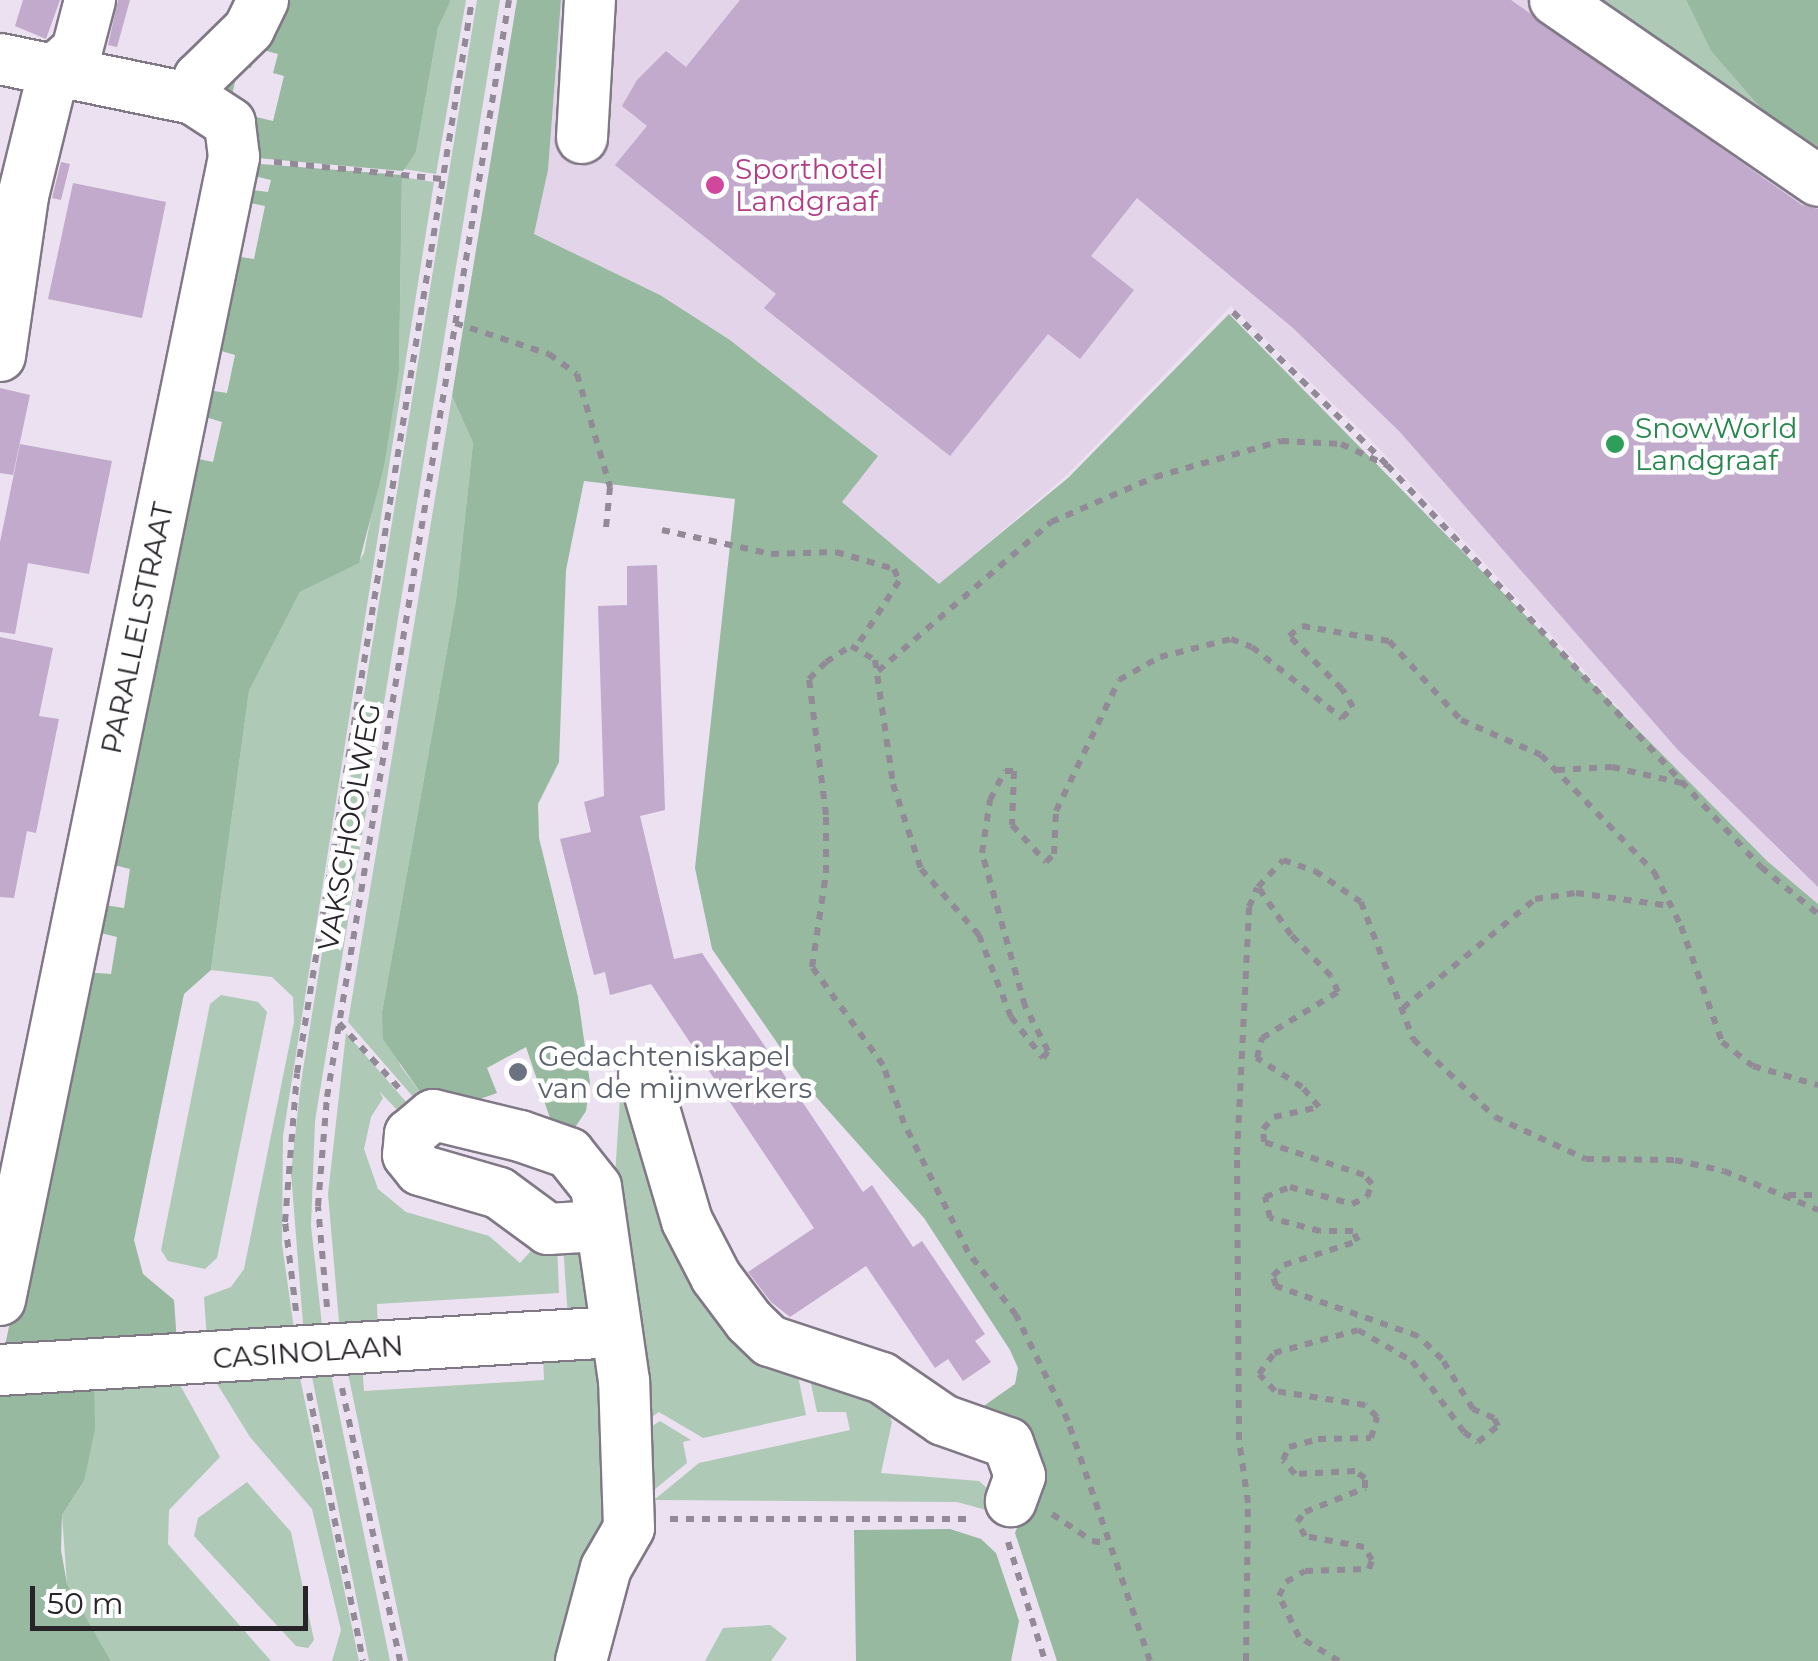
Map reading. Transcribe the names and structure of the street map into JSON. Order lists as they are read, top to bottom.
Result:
{
  "streets": {
    "street": ["PARALLELSTRAAT", "CASINOLAAN"],
    "path": ["VAKSCHOOLWEG"]
  },
  "crossings": [
    ["VAKSCHOOLWEG", "CASINOLAAN"]
  ],
  "places": ["Sporthotel Landgraaf", "SnowWorld Landgraaf", "Gedachteniskapel van de mijnwerkers"],
  "scale_bar": "50 m"
}
